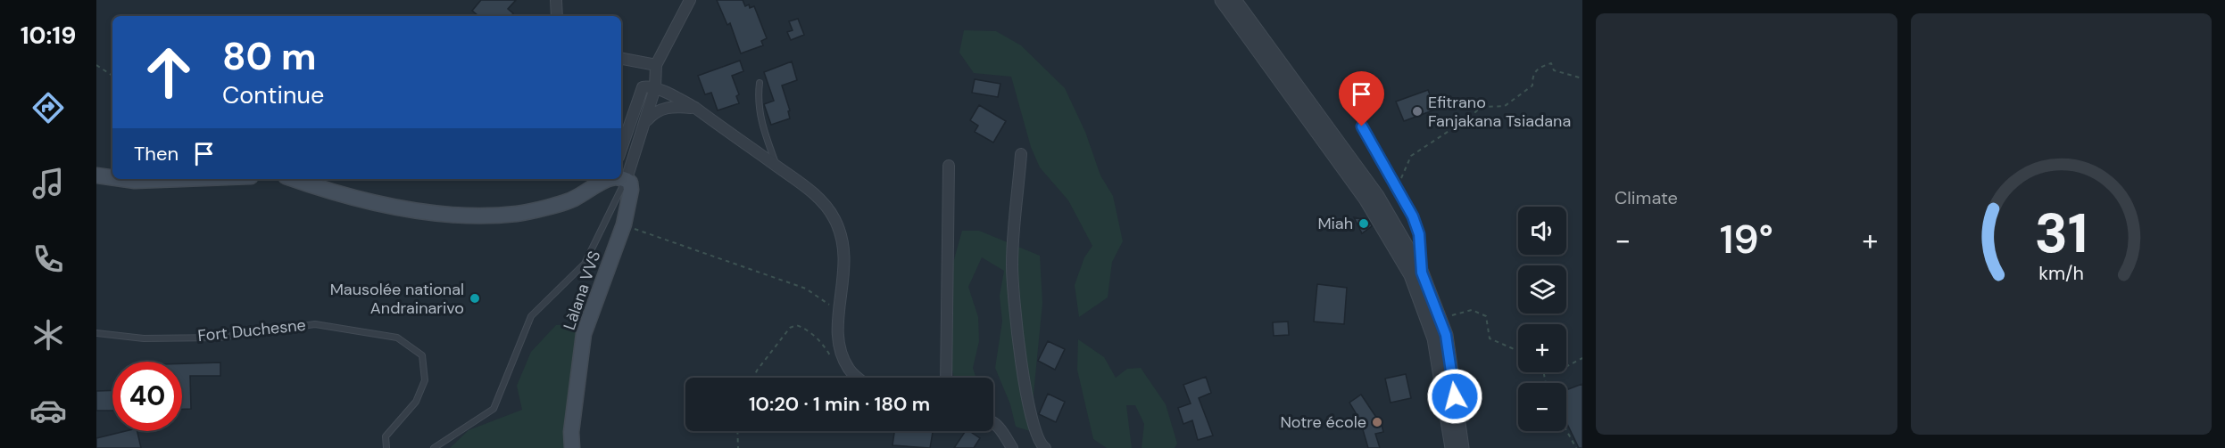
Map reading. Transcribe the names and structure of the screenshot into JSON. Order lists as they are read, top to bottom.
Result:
{
  "streets": {
    "main road": ["Làlana VVS"],
    "lane": ["Fort Duchesne"]
  },
  "places": [
    "Efitrano Fanjakana Tsiadana",
    "Miah",
    "Mausolée national Andrainarivo",
    "Notre école"
  ],
  "page": {
    "tabs": "10:19",
    "tile": "Climate",
    "turn": ["80 m", "Continue"],
    "then": "Then",
    "map_buttons": ["+", "−"],
    "heat": ["−", "19°", "+"],
    "limit": "40",
    "trip": "10:20 · 1 min · 180 m",
    "gauge": ["31", "km/h"]
  }
}
